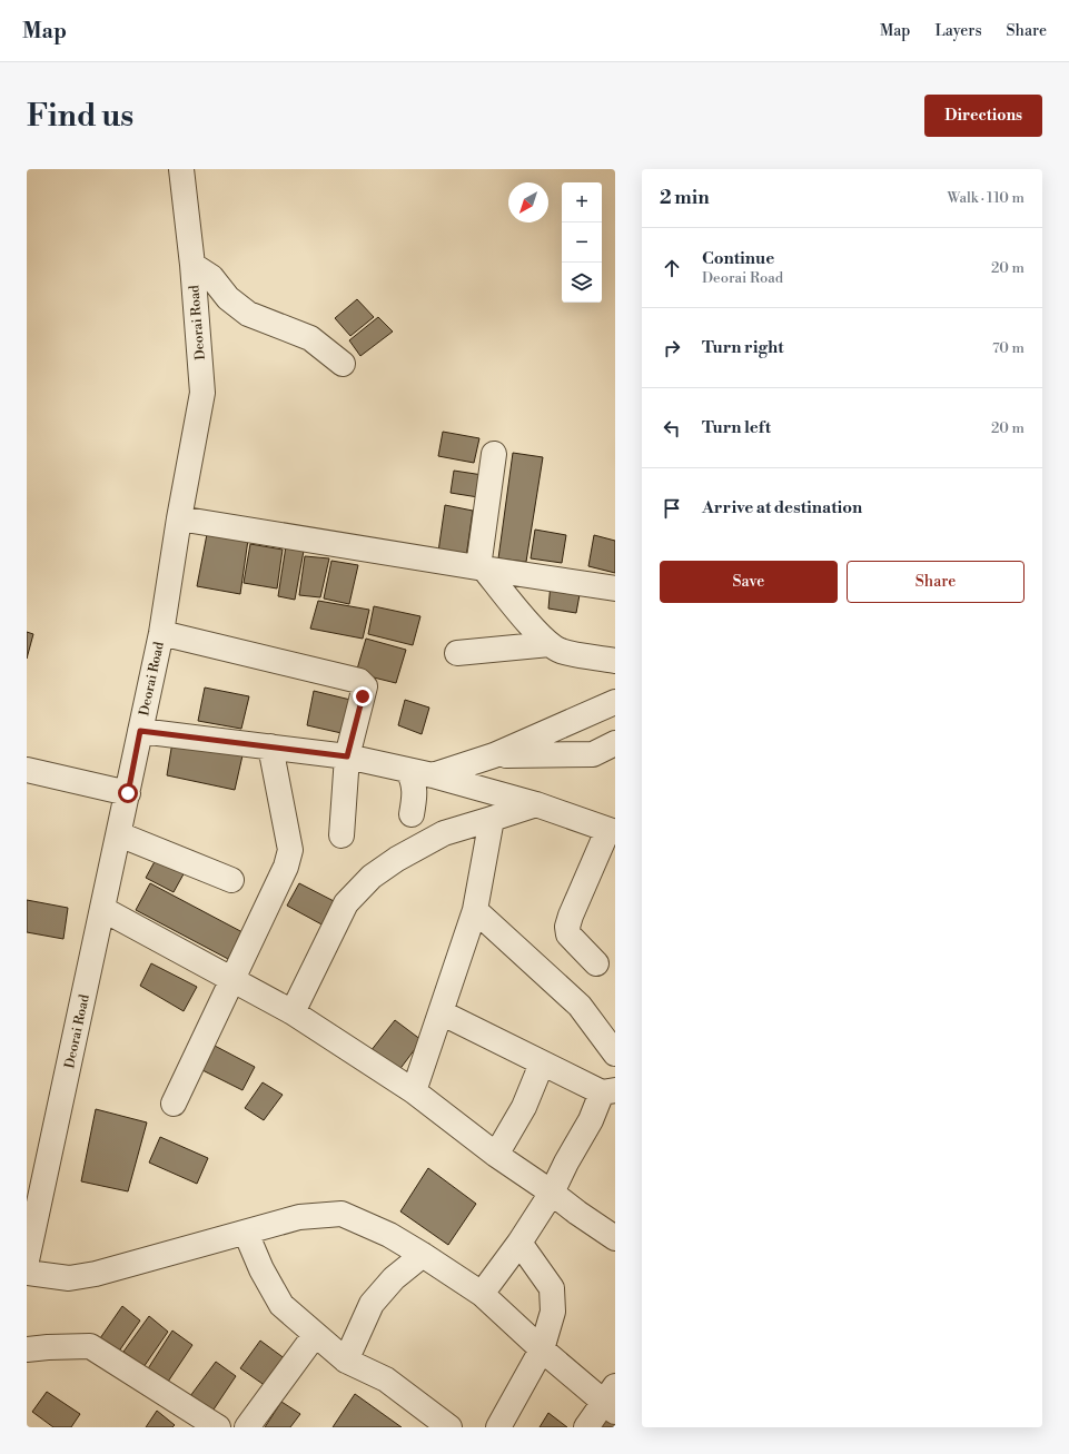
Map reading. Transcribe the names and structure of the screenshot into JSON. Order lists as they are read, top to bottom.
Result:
{
  "streets": {
    "street": ["Deorai Road"]
  },
  "north": "bottom left",
  "page": {
    "header": "Map",
    "nav": ["Map", "Layers", "Share"],
    "buttons": [
      "Directions",
      ["Save", "Share"]
    ],
    "title": "Find us",
    "heading": ["2 min", "Walk · 110 m"],
    "map_buttons": ["+", "−"],
    "list": [
      ["Continue", "Deorai Road", "20 m"],
      ["Turn right", "70 m"],
      ["Turn left", "20 m"],
      "Arrive at destination"
    ]
  }
}
